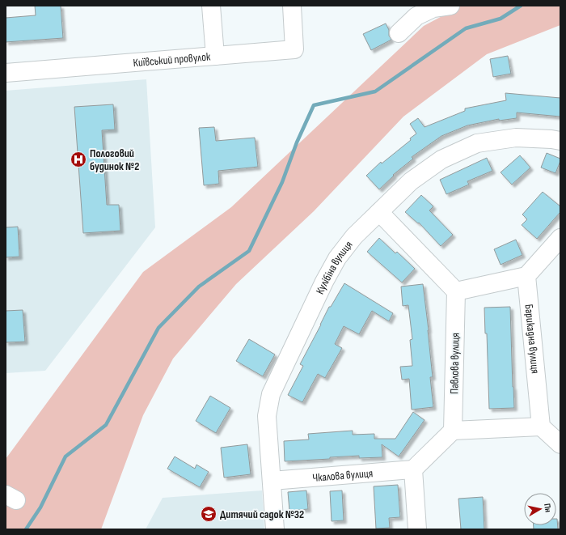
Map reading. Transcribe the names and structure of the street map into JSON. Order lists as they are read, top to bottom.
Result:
{
  "streets": {
    "street": [
      "Київський провулок",
      "Кулібіна вулиця",
      "Барикадна вулиця",
      "Павлова вулиця",
      "Чкалова вулиця"
    ]
  },
  "crossings": [
    ["Кулібіна вулиця", "Чкалова вулиця"]
  ],
  "places": {
    "hospital": ["Пологовий будинок №2"],
    "school or university": ["Дитячий садок №32"]
  },
  "north": "right"
}
